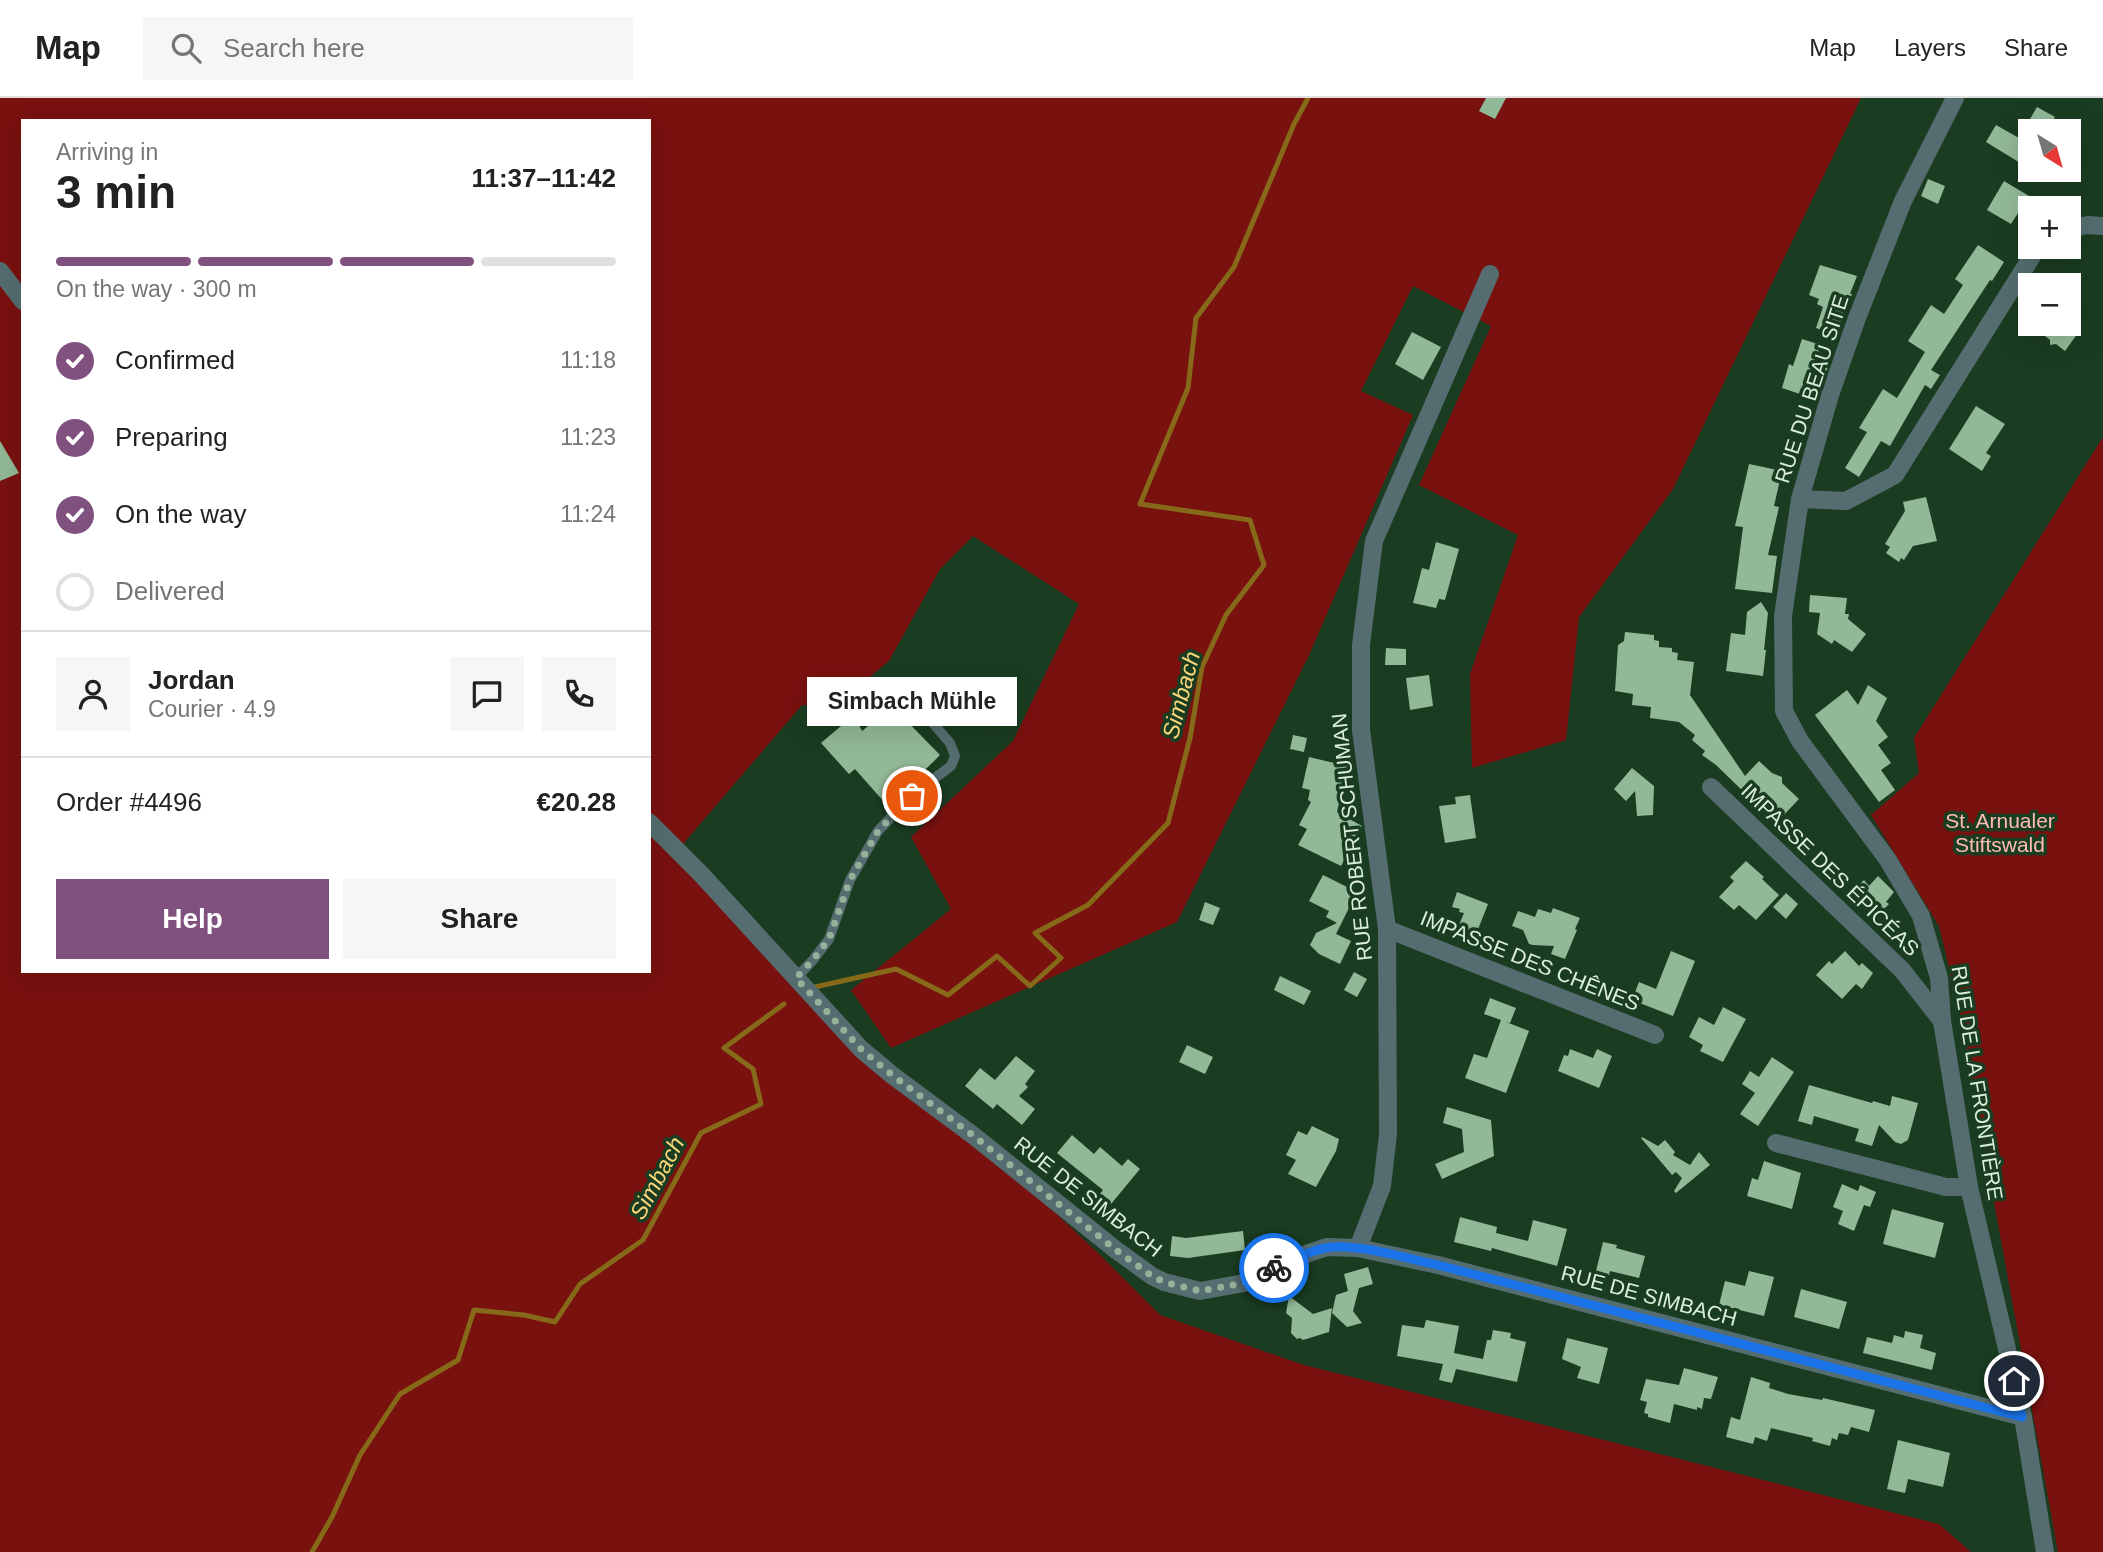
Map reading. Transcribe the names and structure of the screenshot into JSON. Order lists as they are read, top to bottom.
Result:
{
  "streets": {
    "street": [
      "RUE DU BEAU SITE",
      "RUE ROBERT SCHUMAN",
      "IMPASSE DES ÉPICÉAS",
      "IMPASSE DES CHÊNES",
      "RUE DE LA FRONTIÈRE",
      "RUE DE SIMBACH"
    ]
  },
  "crossings": [
    ["RUE DU BEAU SITE", "RUE DE LA FRONTIÈRE"],
    ["RUE ROBERT SCHUMAN", "IMPASSE DES CHÊNES"],
    ["RUE ROBERT SCHUMAN", "RUE DE SIMBACH"],
    ["IMPASSE DES ÉPICÉAS", "RUE DE LA FRONTIÈRE"],
    ["RUE DE LA FRONTIÈRE", "RUE DE SIMBACH"]
  ],
  "water": ["Simbach"],
  "parks": ["St. Arnualer Stiftswald"],
  "places": ["Simbach Mühle"],
  "north": "bottom right",
  "page": {
    "header": "Map",
    "search": "Search here",
    "nav": ["Map", "Layers", "Share"],
    "map_buttons": ["+", "−"],
    "heading": ["3 min", "Arriving in", "11:37–11:42"],
    "panel": [
      "Jordan",
      "Courier · 4.9",
      "Order #4496",
      "€20.28"
    ],
    "bar": "On the way · 300 m",
    "list": [
      ["Confirmed", "11:18"],
      ["Preparing", "11:23"],
      ["On the way", "11:24"],
      "Delivered"
    ],
    "bubble": "Simbach Mühle",
    "buttons": ["Help", "Share"]
  }
}
